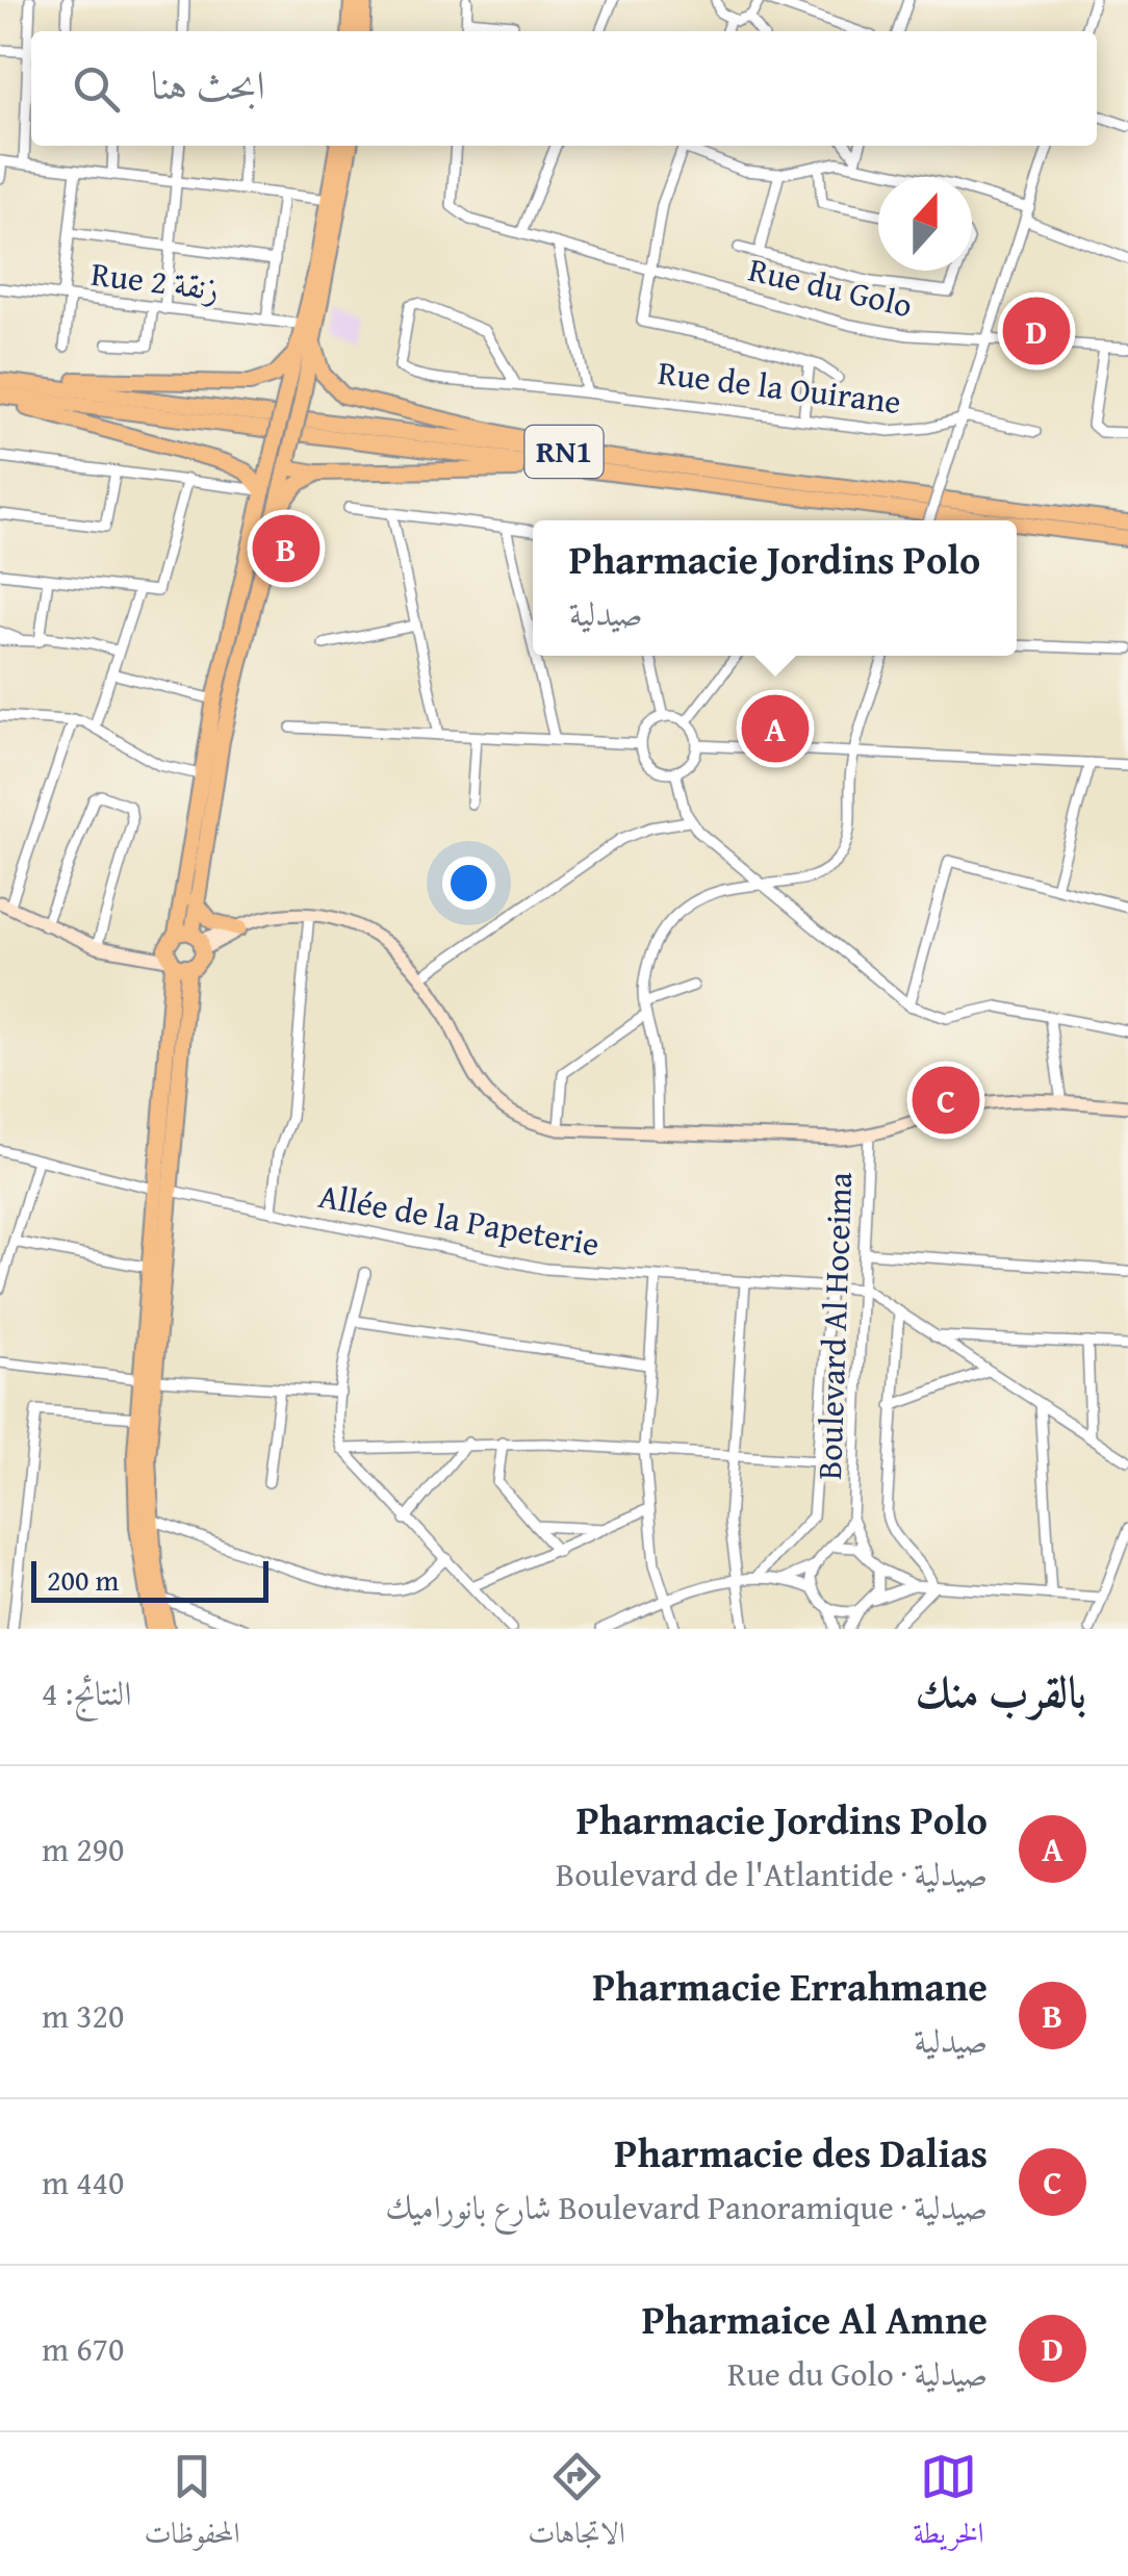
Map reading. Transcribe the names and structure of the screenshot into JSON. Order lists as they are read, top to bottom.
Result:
{
  "streets": {
    "main road": ["RN1"],
    "street": [
      "Rue 2 زنقة",
      "Rue du Golo",
      "Rue de la Ouirane",
      "Allée de la Papeterie",
      "Boulevard Al Hoceima"
    ]
  },
  "crossings": [
    ["Allée de la Papeterie", "Boulevard Al Hoceima"]
  ],
  "scale_bar": "200 m",
  "north": "top",
  "page": {
    "search": "ابحث هنا",
    "pins": [
      "D",
      "B",
      "A",
      "C"
    ],
    "popup": ["Pharmacie Jordins Polo", "صيدلية"],
    "scale": "200 m",
    "heading": ["بالقرب منك", "النتائج: 4"],
    "list": [
      {
        "mark": "A",
        "name": "Pharmacie Jordins Polo",
        "note": "صيدلية · Boulevard de l'Atlantide",
        "value": "290 m"
      },
      {
        "mark": "B",
        "name": "Pharmacie Errahmane",
        "note": "صيدلية",
        "value": "320 m"
      },
      {
        "mark": "C",
        "name": "Pharmacie des Dalias",
        "note": "صيدلية · Boulevard Panoramique شارع بانوراميك",
        "value": "440 m"
      },
      {
        "mark": "D",
        "name": "Pharmaice Al Amne",
        "note": "صيدلية · Rue du Golo",
        "value": "670 m"
      }
    ],
    "nav": ["الخريطة", "الاتجاهات", "المحفوظات"]
  }
}
